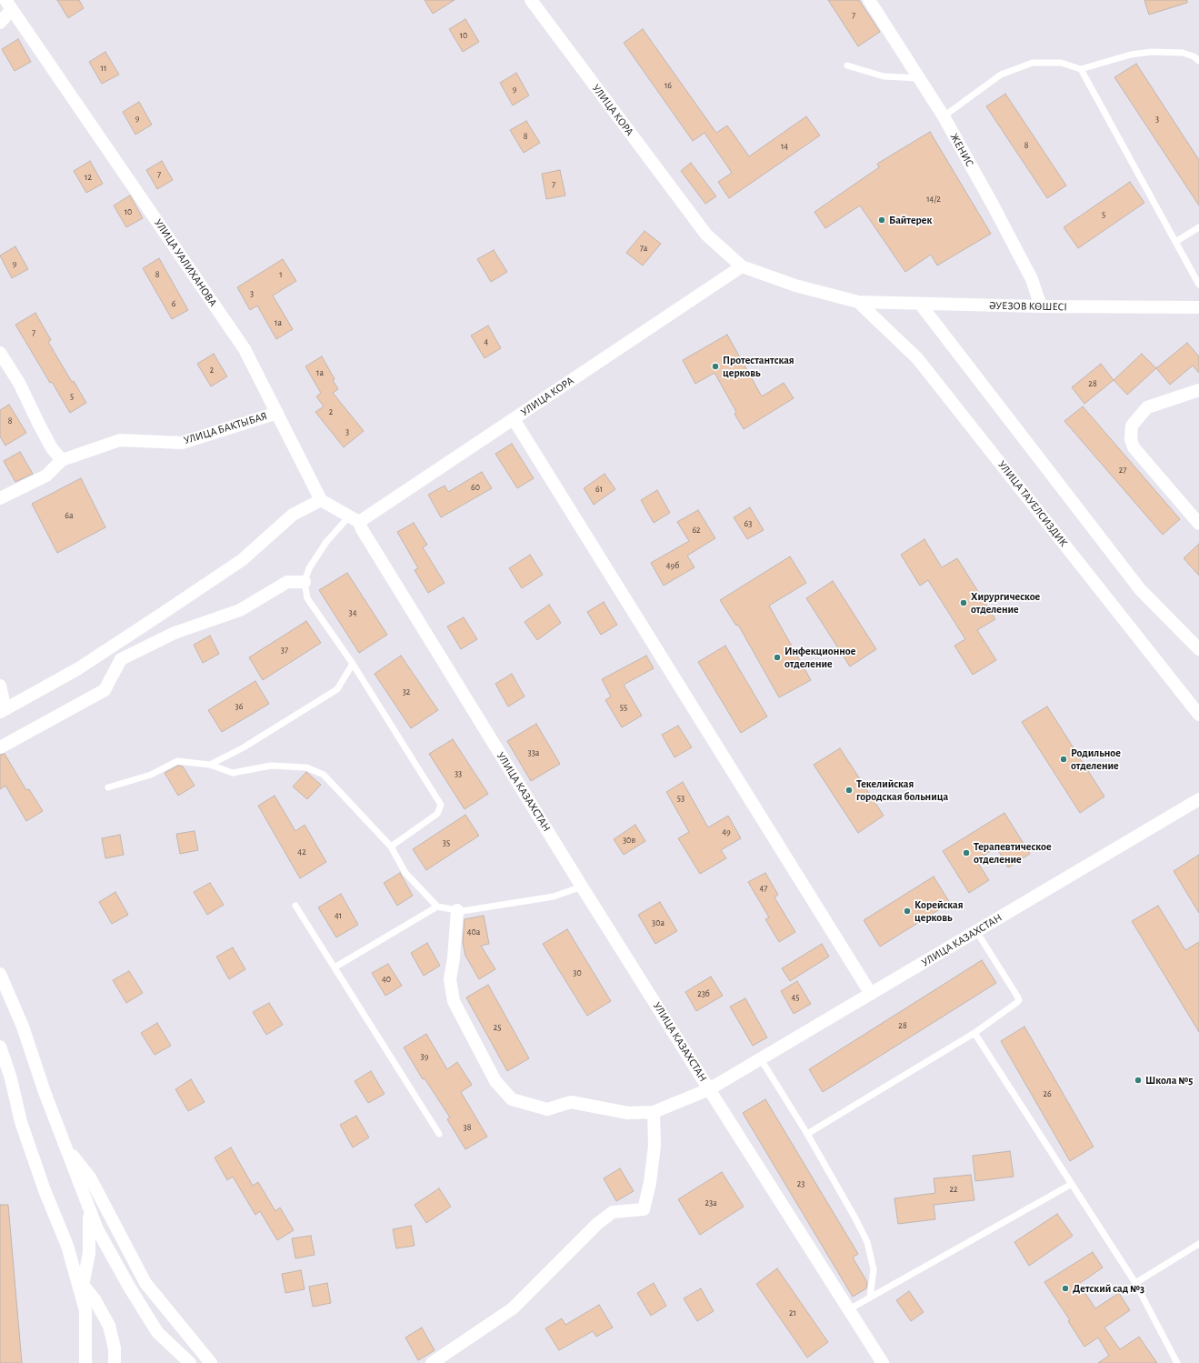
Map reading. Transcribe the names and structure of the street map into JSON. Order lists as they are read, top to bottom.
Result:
{
  "streets": {
    "street": [
      "УЛИЦА КОРА",
      "ЖЕНИС",
      "УЛИЦА УАЛИХАНОВА",
      "ӘУЕЗОВ КӨШЕСІ",
      "УЛИЦА БАКТЫБАЯ",
      "УЛИЦА ТАУЕЛСИЗДИК",
      "УЛИЦА КАЗАХСТАН"
    ]
  },
  "crossings": [
    ["УЛИЦА КОРА", "ӘУЕЗОВ КӨШЕСІ"],
    ["УЛИЦА КОРА", "УЛИЦА ТАУЕЛСИЗДИК"],
    ["УЛИЦА КОРА", "УЛИЦА КАЗАХСТАН"],
    ["ЖЕНИС", "ӘУЕЗОВ КӨШЕСІ"],
    ["УЛИЦА УАЛИХАНОВА", "УЛИЦА БАКТЫБАЯ"],
    ["ӘУЕЗОВ КӨШЕСІ", "УЛИЦА ТАУЕЛСИЗДИК"]
  ],
  "places": [
    "Байтерек",
    "Протестантская церковь",
    "Хирургическое отделение",
    "Инфекционное отделение",
    "Родильное отделение",
    "Текелийская городская больница",
    "Терапевтическое отделение",
    "Корейская церковь",
    "Школа №5",
    "Детский сад №3"
  ],
  "house_numbers": [
    "7",
    "10",
    "11",
    "16",
    "9",
    "9",
    "3",
    "8",
    "8",
    "14",
    "7",
    "12",
    "7",
    "14/2",
    "10",
    "5",
    "7а",
    "9",
    "8",
    "1",
    "3",
    "6",
    "1а",
    "7",
    "4",
    "2",
    "1а",
    "28",
    "5",
    "2",
    "8",
    "3",
    "27",
    "60",
    "61",
    "6а",
    "63",
    "62",
    "49б",
    "34",
    "37",
    "32",
    "36",
    "55",
    "33а",
    "33",
    "53",
    "49",
    "30в",
    "35",
    "42",
    "47",
    "41",
    "30а",
    "40а",
    "30",
    "40",
    "23б",
    "45",
    "28",
    "25",
    "39",
    "26",
    "38",
    "23",
    "22",
    "23а",
    "21"
  ]
}
